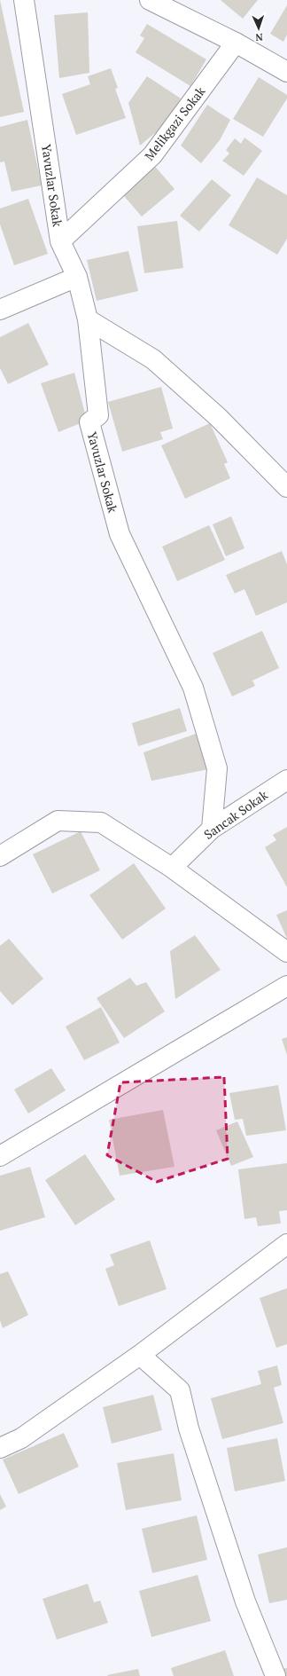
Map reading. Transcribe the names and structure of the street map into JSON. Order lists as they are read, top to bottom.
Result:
{
  "streets": {
    "street": ["Melikgazi Sokak", "Yavuzlar Sokak", "Sancak Sokak"]
  },
  "crossings": [
    ["Melikgazi Sokak", "Yavuzlar Sokak"],
    ["Yavuzlar Sokak", "Sancak Sokak"]
  ],
  "north": "bottom"
}
